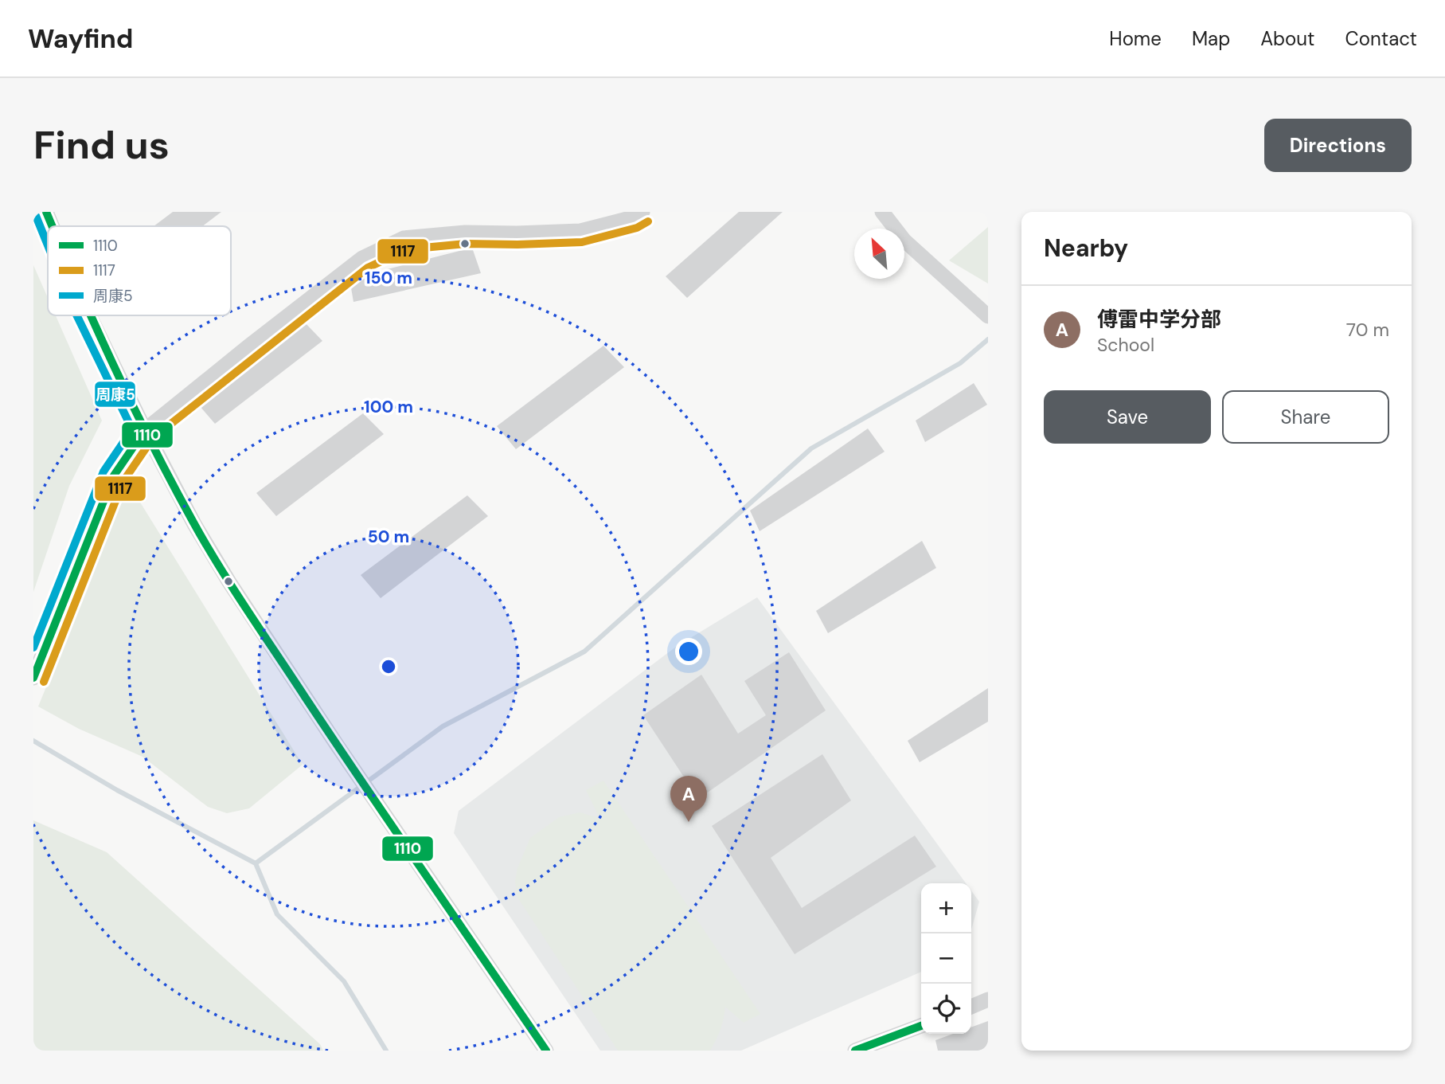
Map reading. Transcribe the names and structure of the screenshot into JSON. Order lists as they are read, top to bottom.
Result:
{
  "lines": ["transit line 1110", "transit line 周康5", "transit line 1117"],
  "legend": ["1110", "1117", "周康5"],
  "north": "top left",
  "page": {
    "header": "Wayfind",
    "nav": [
      "Home",
      "Map",
      "About",
      "Contact"
    ],
    "buttons": [
      "Directions",
      ["Save", "Share"]
    ],
    "title": "Find us",
    "heading": "Nearby",
    "list": [
      {
        "mark": "A",
        "name": "傅雷中学分部",
        "note": "School",
        "value": "70 m"
      }
    ],
    "pins": "A",
    "map_buttons": ["+", "−"]
  },
  "rings": ["150 m", "100 m", "50 m"]
}
